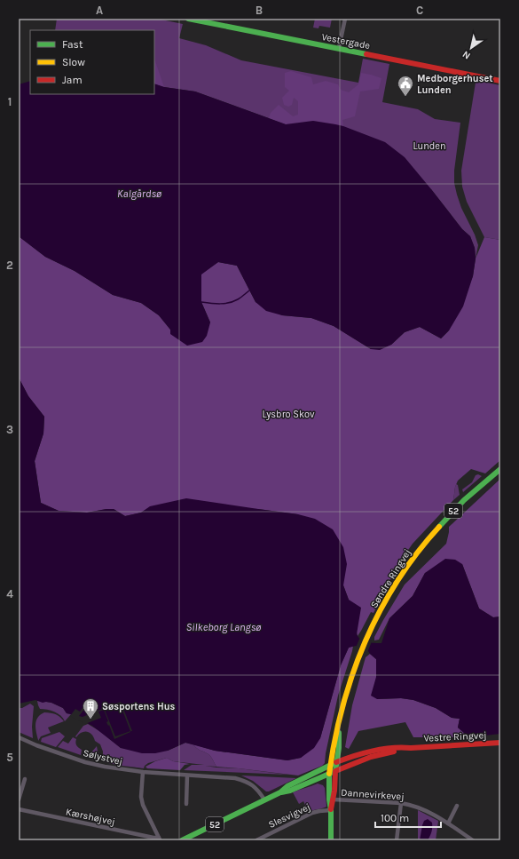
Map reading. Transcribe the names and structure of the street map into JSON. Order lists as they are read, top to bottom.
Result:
{
  "streets": {
    "main road": [
      "Vestergade",
      "52",
      "Søndre Ringvej",
      "Vestre Ringvej"
    ],
    "street": [
      "Sølystvej",
      "Dannevirkevej",
      "Slesvigvej",
      "Kærshøjvej"
    ]
  },
  "crossings": [
    ["52", "Søndre Ringvej"],
    ["52", "Vestre Ringvej"],
    ["52", "Sølystvej"],
    ["Søndre Ringvej", "Vestre Ringvej"]
  ],
  "water": ["Kalgårdsø", "Silkeborg Langsø"],
  "parks": ["Lunden", "Lysbro Skov"],
  "places": {
    "public building": ["Medborgerhuset Lunden"],
    "building": ["Søsportens Hus"]
  },
  "legend": ["Fast", "Slow", "Jam"],
  "scale_bar": "100 m",
  "north": "bottom left",
  "grid": {
    "columns": ["A", "B", "C"],
    "rows": [
      "1",
      "2",
      "3",
      "4",
      "5"
    ]
  }
}
